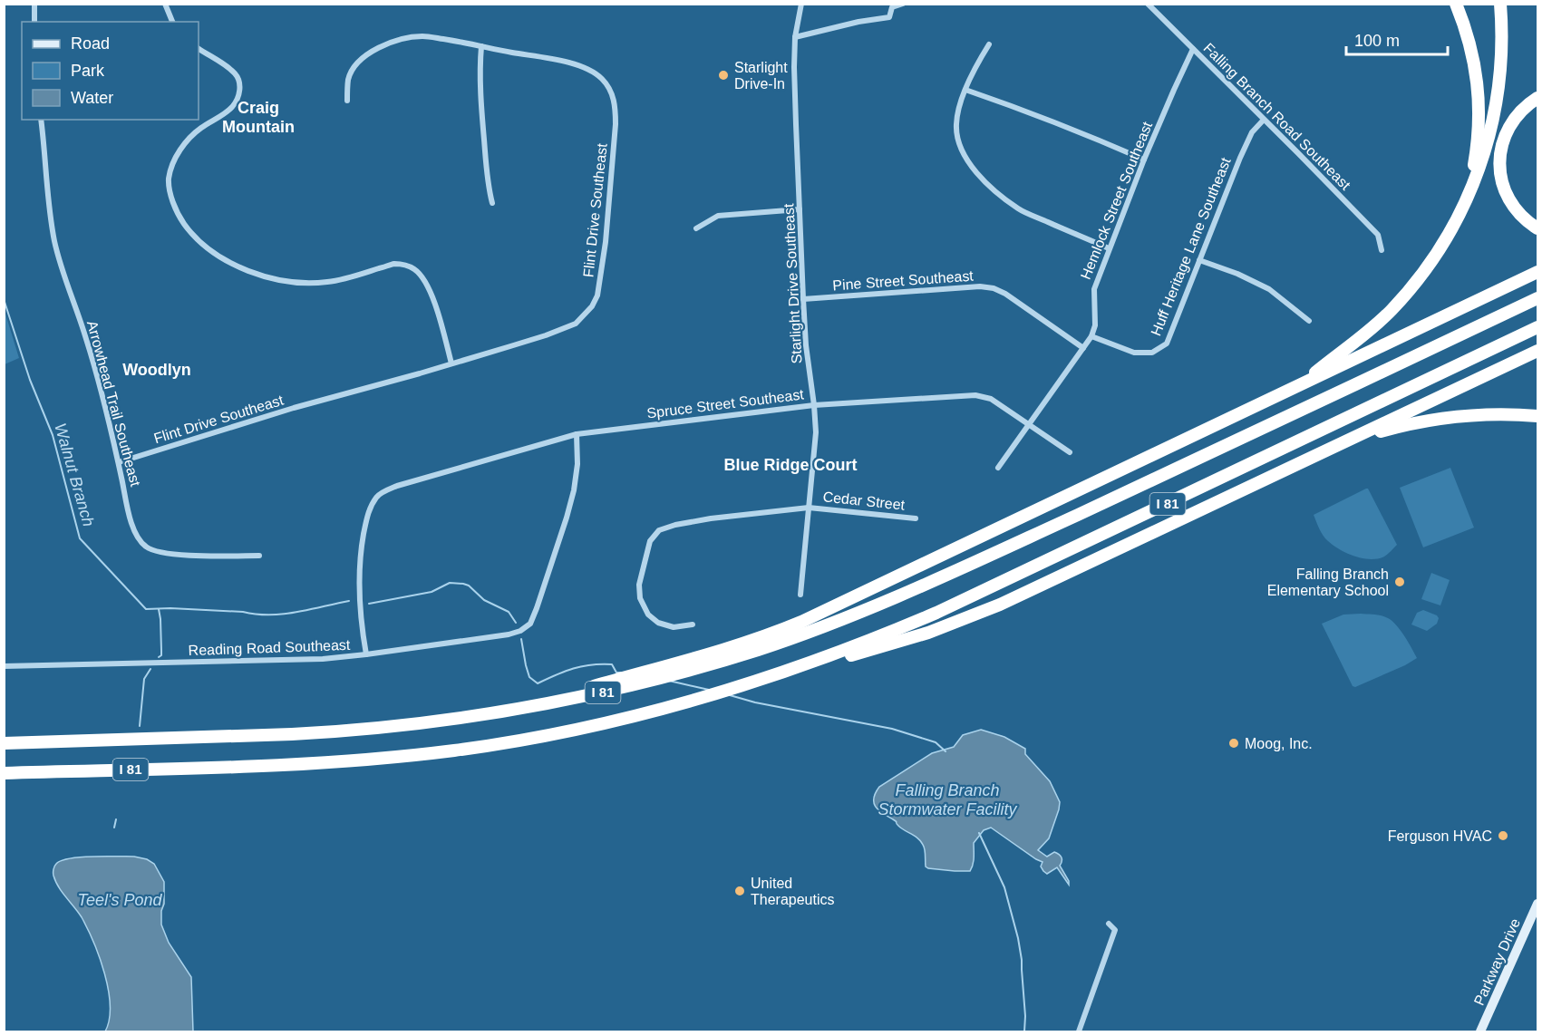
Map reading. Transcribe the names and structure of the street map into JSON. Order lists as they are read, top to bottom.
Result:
{
  "streets": {
    "highway": ["I 81"],
    "street": [
      "Falling Branch Road Southeast",
      "Hemlock Street Southeast",
      "Flint Drive Southeast",
      "Huff Heritage Lane Southeast",
      "Pine Street Southeast",
      "Starlight Drive Southeast",
      "Arrowhead Trail Southeast",
      "Spruce Street Southeast",
      "Cedar Street",
      "Reading Road Southeast",
      "Parkway Drive"
    ]
  },
  "crossings": [
    ["Falling Branch Road Southeast", "Hemlock Street Southeast"],
    ["Falling Branch Road Southeast", "Huff Heritage Lane Southeast"],
    ["Hemlock Street Southeast", "Huff Heritage Lane Southeast"],
    ["Hemlock Street Southeast", "Pine Street Southeast"],
    ["Hemlock Street Southeast", "Spruce Street Southeast"],
    ["Flint Drive Southeast", "Arrowhead Trail Southeast"],
    ["Pine Street Southeast", "Starlight Drive Southeast"],
    ["Starlight Drive Southeast", "Spruce Street Southeast"],
    ["Starlight Drive Southeast", "Cedar Street"],
    ["Spruce Street Southeast", "Reading Road Southeast"]
  ],
  "districts": ["Craig Mountain", "Woodlyn", "Blue Ridge Court"],
  "water": ["Walnut Branch", "Falling Branch Stormwater Facility", "Teel's Pond"],
  "places": [
    "Starlight Drive-In",
    "Falling Branch Elementary School",
    "Moog, Inc.",
    "Ferguson HVAC",
    "United Therapeutics"
  ],
  "legend": ["Road", "Park", "Water"],
  "scale_bar": "100 m"
}
